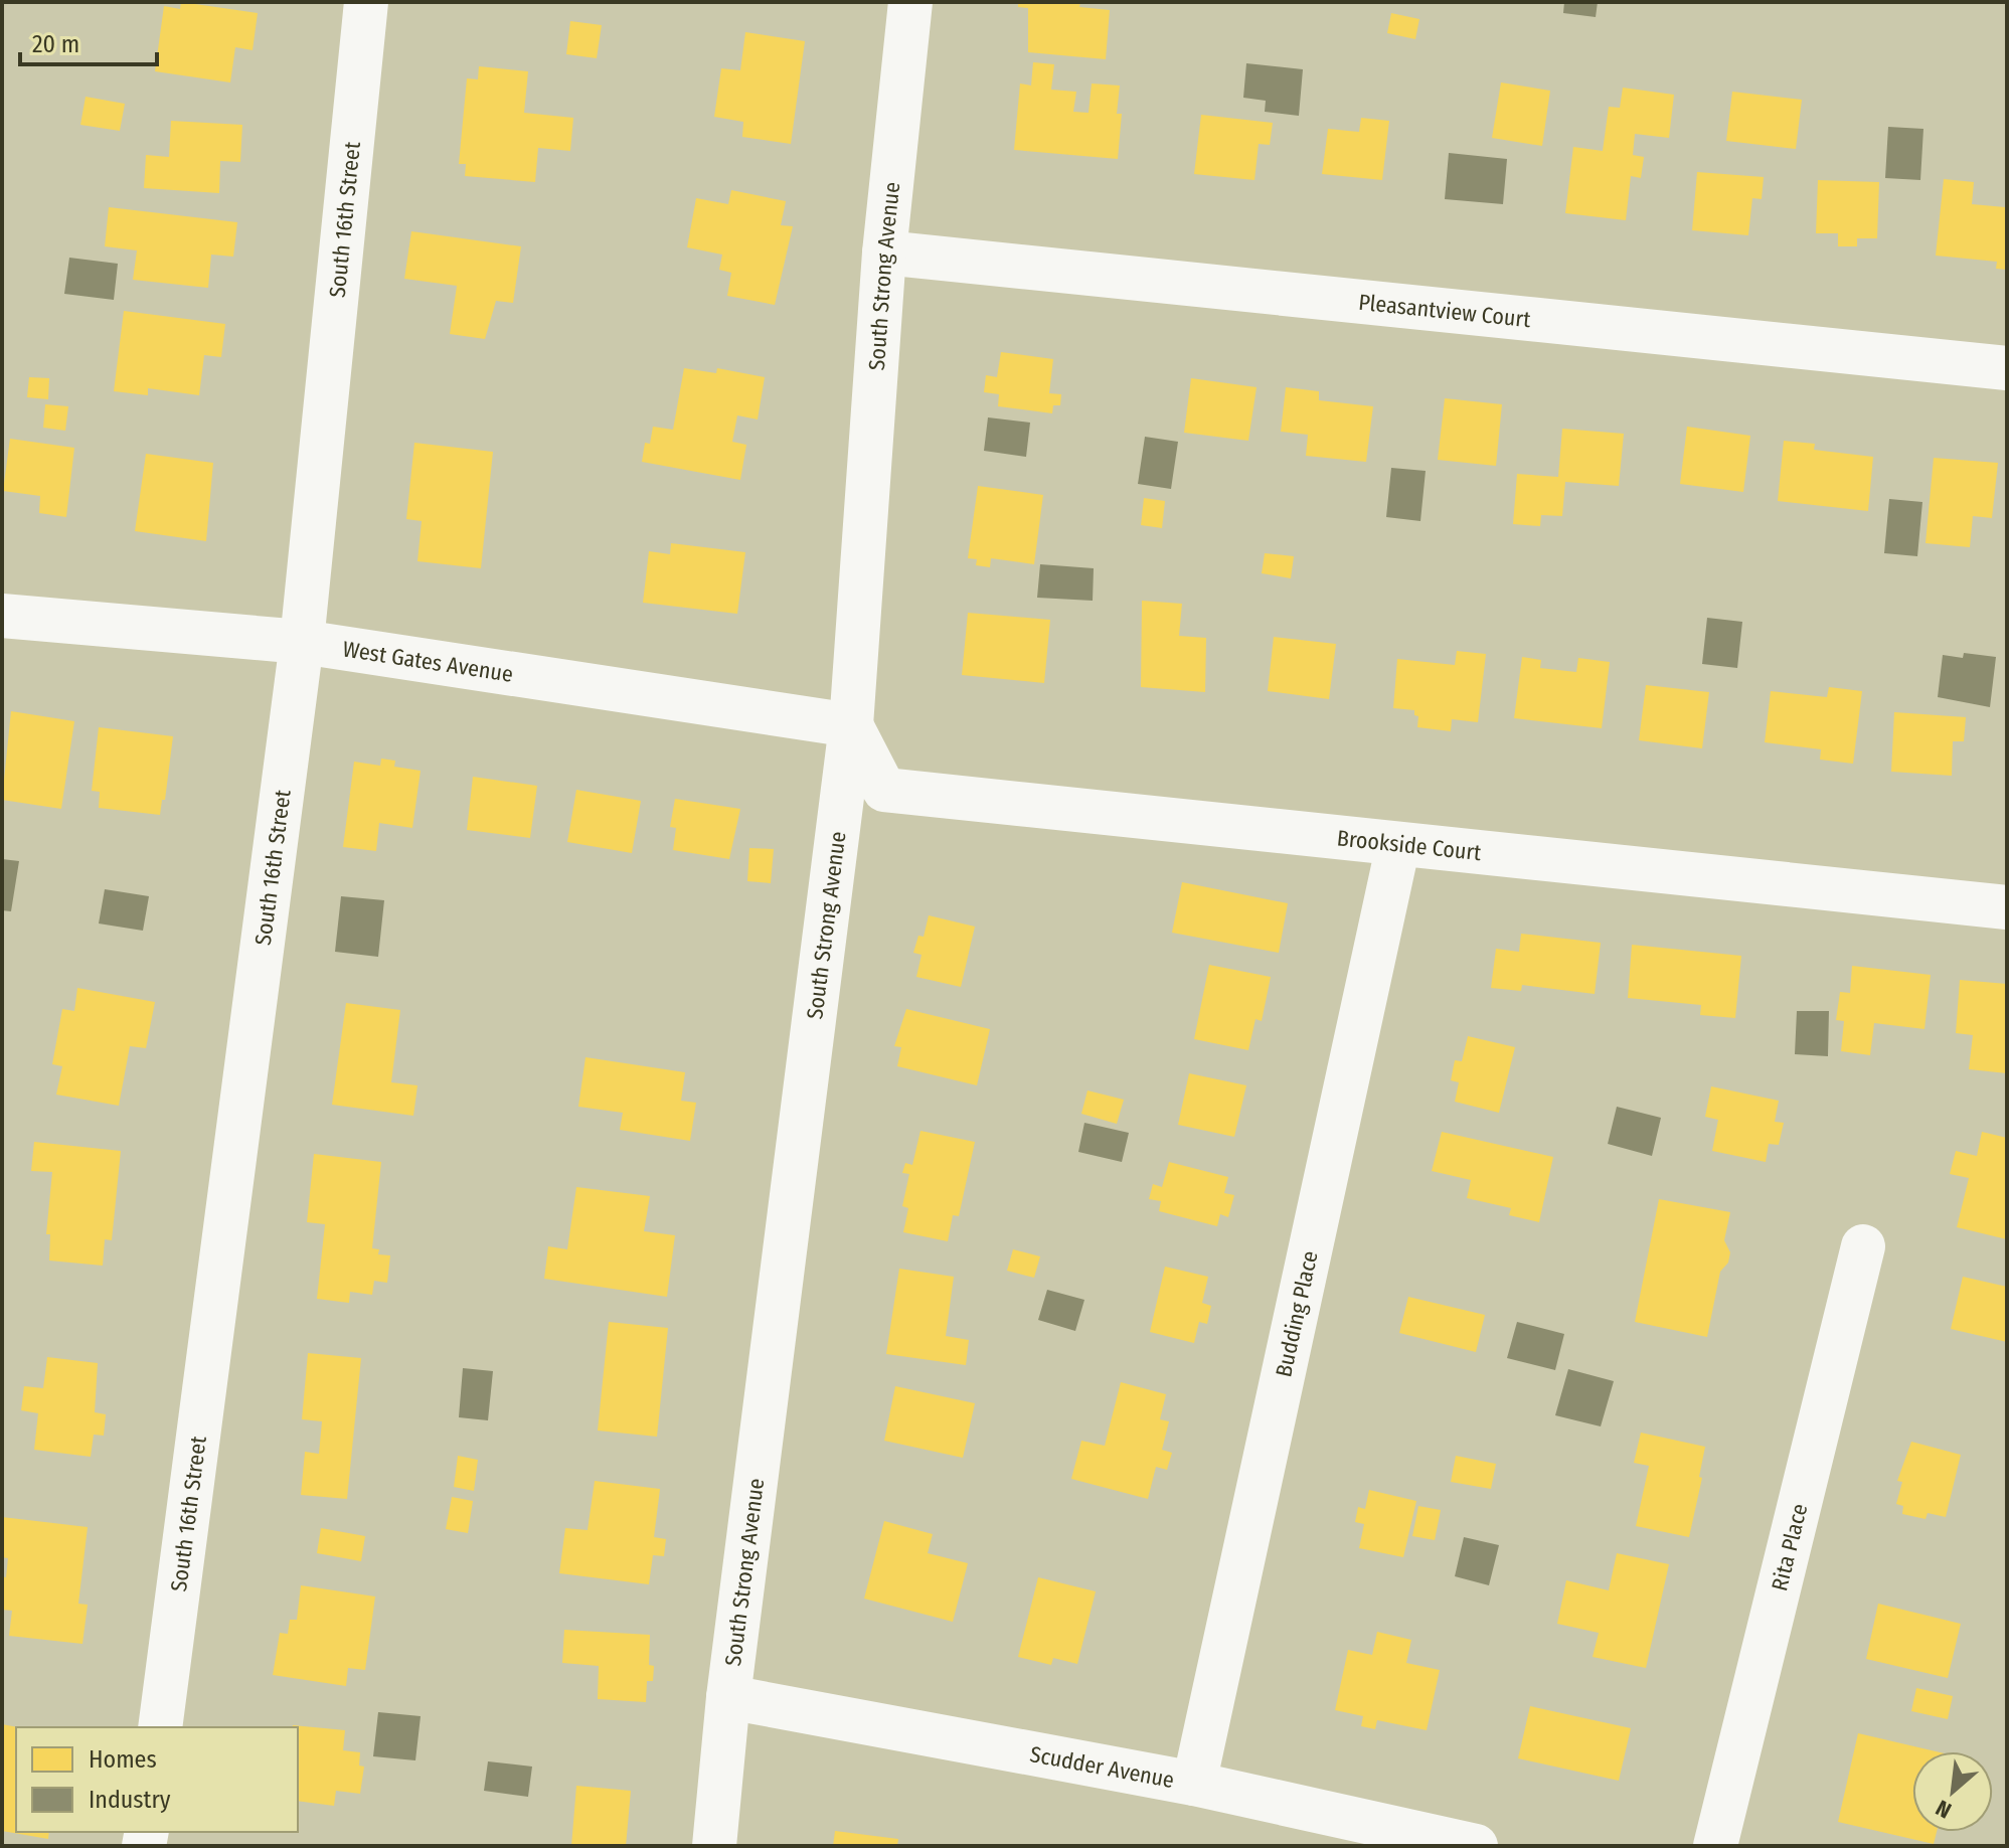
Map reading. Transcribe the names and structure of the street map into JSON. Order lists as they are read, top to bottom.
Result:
{
  "streets": {
    "street": [
      "South 16th Street",
      "South Strong Avenue",
      "Pleasantview Court",
      "West Gates Avenue",
      "Brookside Court",
      "Budding Place",
      "Rita Place",
      "Scudder Avenue"
    ]
  },
  "crossings": [
    ["South 16th Street", "West Gates Avenue"],
    ["South Strong Avenue", "Pleasantview Court"],
    ["South Strong Avenue", "West Gates Avenue"],
    ["South Strong Avenue", "Brookside Court"],
    ["South Strong Avenue", "Scudder Avenue"],
    ["West Gates Avenue", "Brookside Court"],
    ["Brookside Court", "Budding Place"],
    ["Budding Place", "Scudder Avenue"]
  ],
  "legend": ["Homes", "Industry"],
  "scale_bar": "20 m",
  "north": "bottom left"
}
